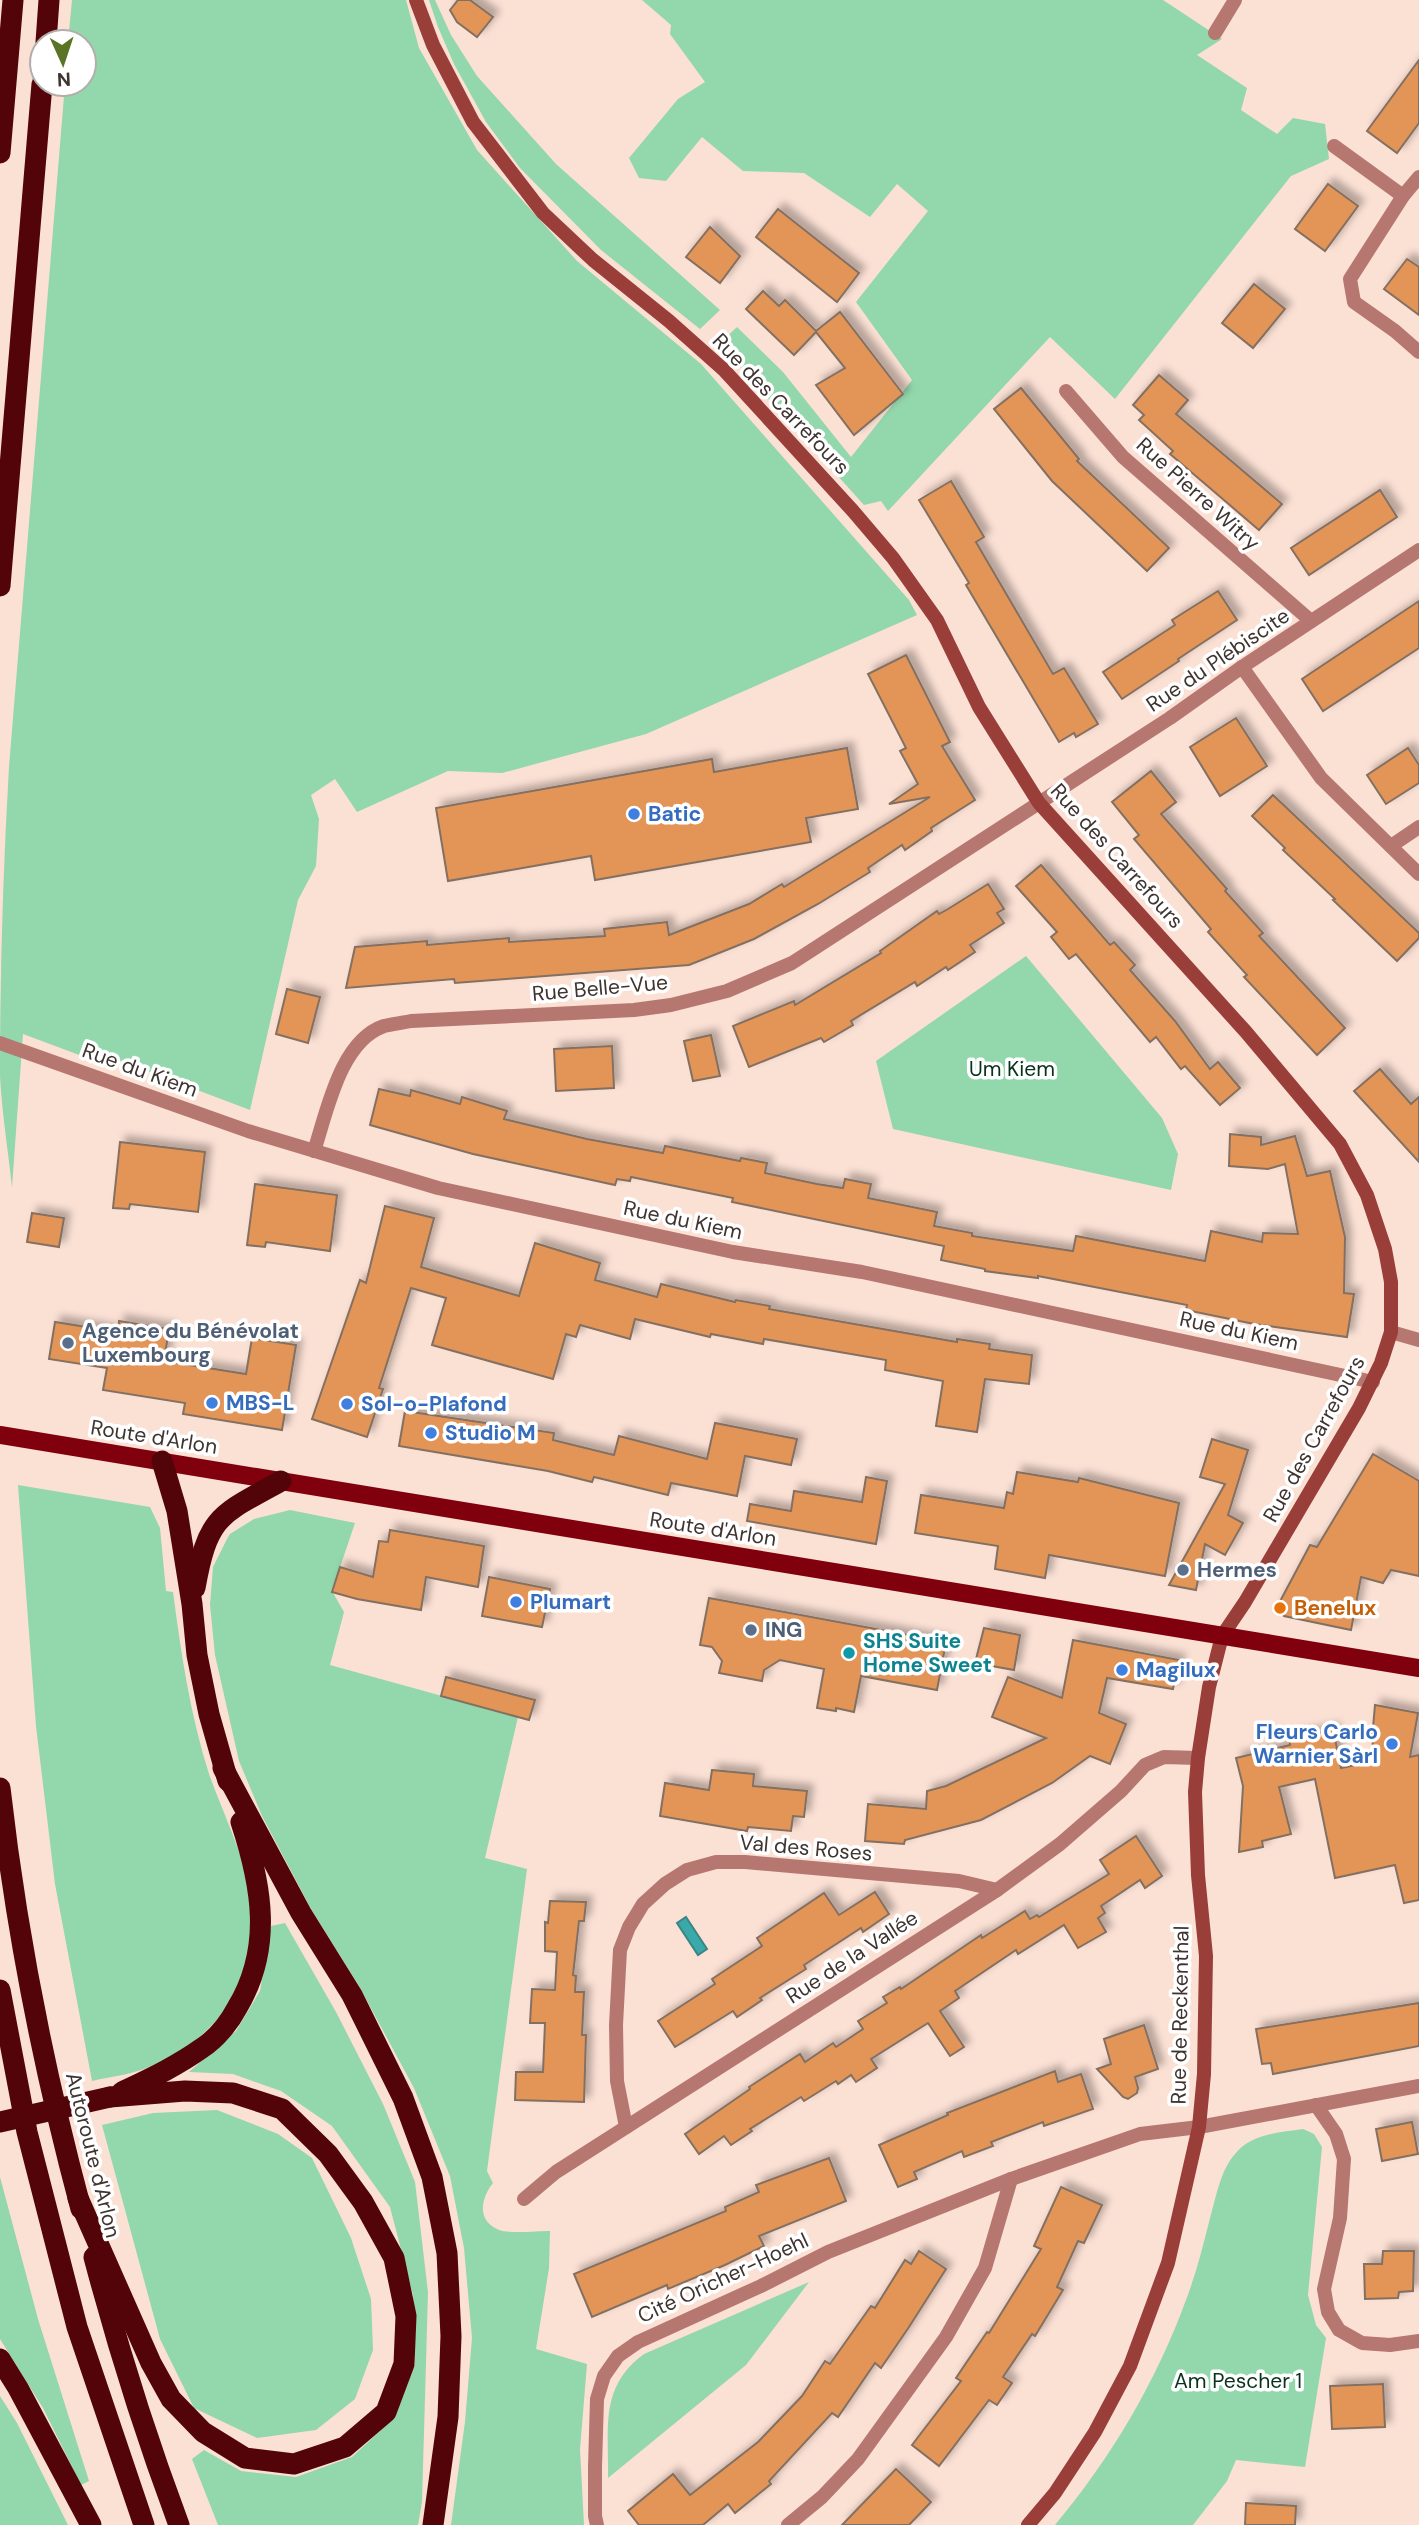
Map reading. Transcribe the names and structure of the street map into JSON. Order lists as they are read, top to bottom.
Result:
{
  "streets": {
    "highway": ["Autoroute d'Arlon"],
    "main road": ["Rue des Carrefours", "Route d'Arlon", "Rue de Reckenthal"],
    "street": [
      "Rue Pierre Witry",
      "Rue du Plébiscite",
      "Rue Belle-Vue",
      "Rue du Kiem",
      "Val des Roses",
      "Rue de la Vallée",
      "Cité Oricher-Hoehl"
    ]
  },
  "crossings": [
    ["Rue des Carrefours", "Rue du Plébiscite"],
    ["Rue des Carrefours", "Rue Belle-Vue"],
    ["Rue des Carrefours", "Rue du Kiem"],
    ["Rue des Carrefours", "Route d'Arlon"],
    ["Rue des Carrefours", "Rue de Reckenthal"],
    ["Rue Pierre Witry", "Rue du Plébiscite"],
    ["Rue du Plébiscite", "Rue Belle-Vue"],
    ["Rue Belle-Vue", "Rue du Kiem"],
    ["Route d'Arlon", "Rue de Reckenthal"],
    ["Val des Roses", "Rue de la Vallée"],
    ["Rue de la Vallée", "Rue de Reckenthal"],
    ["Rue de Reckenthal", "Cité Oricher-Hoehl"]
  ],
  "parks": ["Um Kiem", "Am Pescher 1"],
  "places": [
    "Batic",
    "Agence du Bénévolat Luxembourg",
    "MBS-L",
    "Sol-o-Plafond",
    "Studio M",
    "Hermes",
    "Plumart",
    "Benelux",
    "ING",
    "SHS Suite Home Sweet",
    "Magilux",
    "Fleurs Carlo Warnier Sàrl"
  ],
  "north": "bottom"
}
